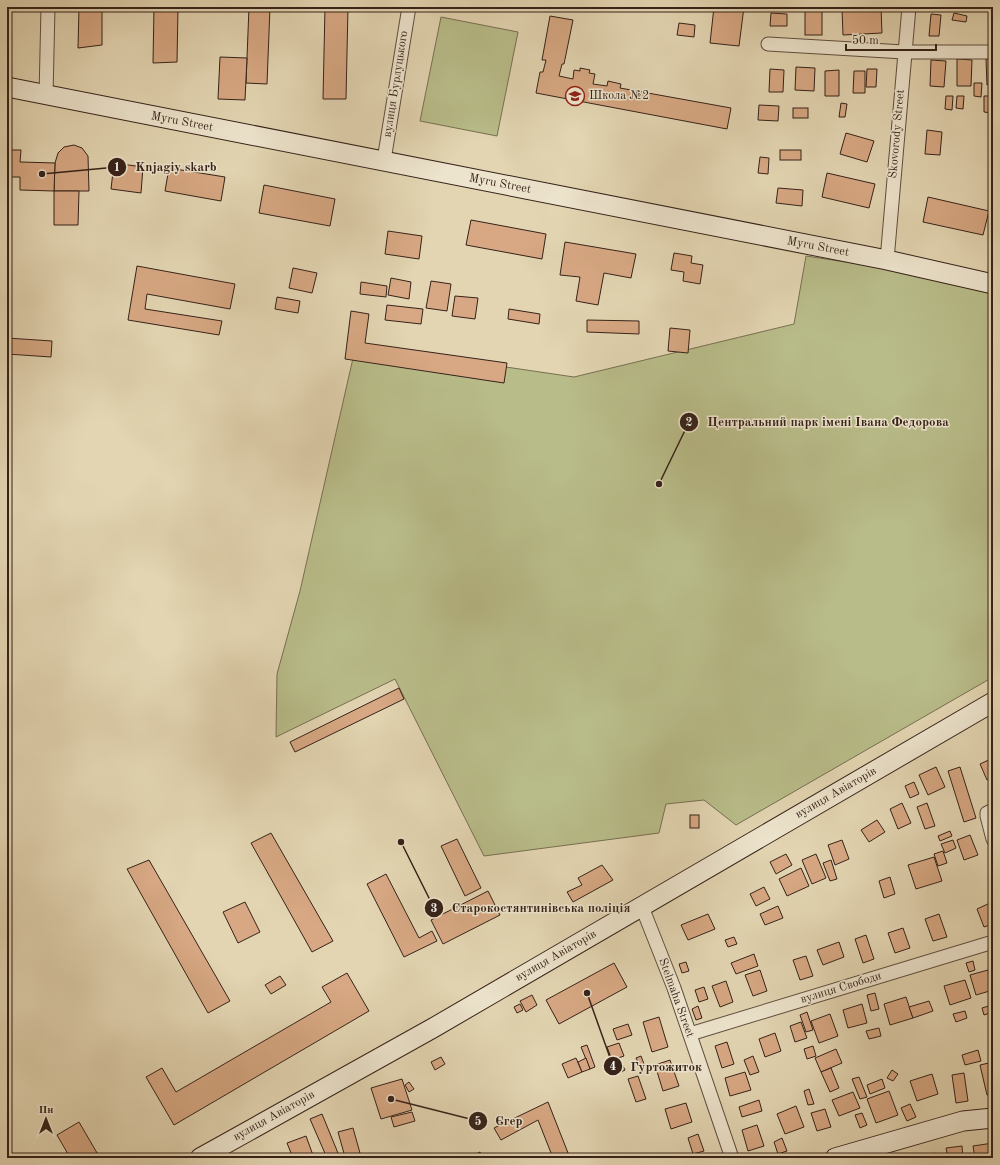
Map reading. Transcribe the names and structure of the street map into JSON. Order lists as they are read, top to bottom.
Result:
{
  "streets": {
    "street": [
      "вулиця Бурлуцького",
      "Myru Street",
      "Skovorody Street",
      "вулиця Авіаторів",
      "вулиця Свободи",
      "Stelmaha Street"
    ]
  },
  "crossings": [
    ["вулиця Бурлуцького", "Myru Street"],
    ["Myru Street", "Skovorody Street"],
    ["вулиця Авіаторів", "Stelmaha Street"],
    ["вулиця Свободи", "Stelmaha Street"]
  ],
  "places": {
    "school or university": ["Школа №2"],
    "other": [
      "Knjagiy skarb",
      "Центральний парк імені Івана Федорова",
      "Старокостянтинівська поліція",
      "Гуртожиток",
      "Єгер"
    ]
  },
  "scale_bar": "50 m",
  "north": "top"
}
